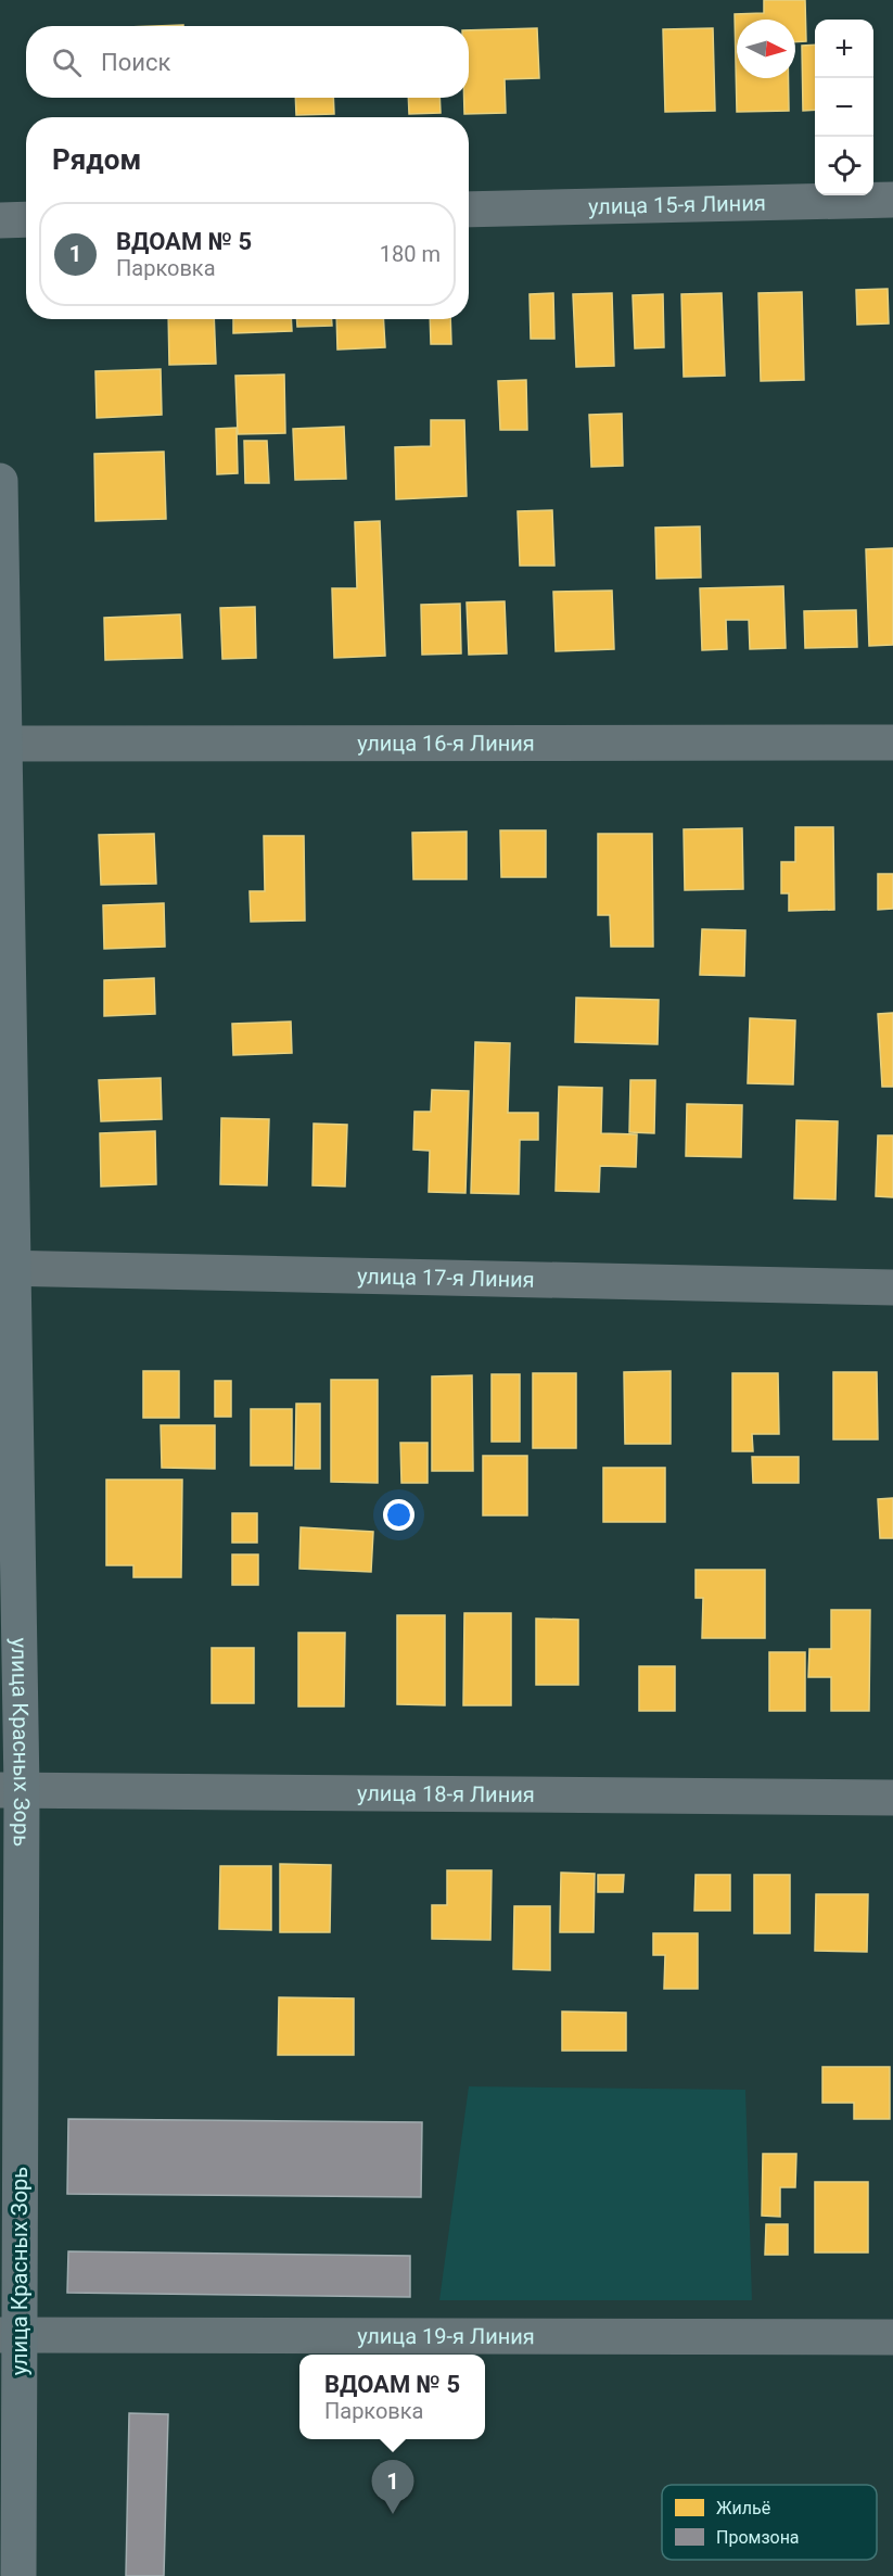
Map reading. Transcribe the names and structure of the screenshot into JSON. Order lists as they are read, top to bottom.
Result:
{
  "streets": {
    "street": [
      "улица 15-я Линия",
      "улица 16-я Линия",
      "улица 17-я Линия",
      "улица Красных Зорь",
      "улица 18-я Линия",
      "улица 19-я Линия"
    ]
  },
  "crossings": [
    ["улица 16-я Линия", "улица Красных Зорь"],
    ["улица 17-я Линия", "улица Красных Зорь"],
    ["улица Красных Зорь", "улица 18-я Линия"],
    ["улица Красных Зорь", "улица 19-я Линия"]
  ],
  "legend": ["Жильё", "Промзона"],
  "north": "right",
  "page": {
    "map_buttons": ["+", "−"],
    "search": "Поиск",
    "heading": "Рядом",
    "list": [
      {
        "mark": "1",
        "name": "ВДОАМ № 5",
        "note": "Парковка",
        "value": "180 m"
      }
    ],
    "popup": ["ВДОАМ № 5", "Парковка"],
    "pins": "1"
  }
}
